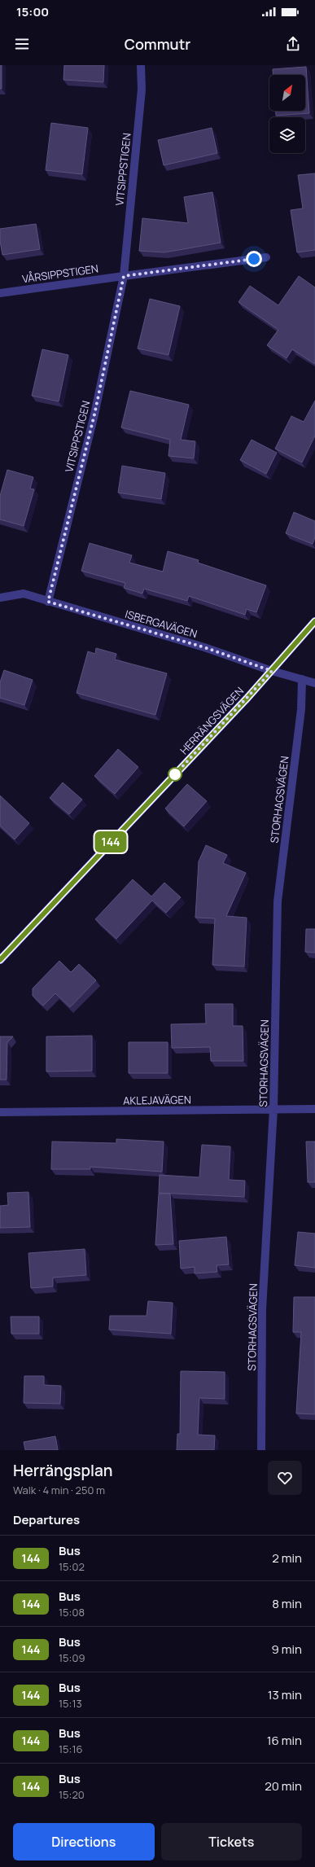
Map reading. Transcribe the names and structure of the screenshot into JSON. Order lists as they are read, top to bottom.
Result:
{
  "streets": {
    "street": [
      "VITSIPPSTIGEN",
      "VÅRSIPPSTIGEN",
      "ISBERGAVÄGEN",
      "HERRÄNGSVÄGEN",
      "STORHAGSVÄGEN",
      "AKLEJAVÄGEN"
    ]
  },
  "crossings": [
    ["VITSIPPSTIGEN", "VÅRSIPPSTIGEN"],
    ["VITSIPPSTIGEN", "ISBERGAVÄGEN"],
    ["ISBERGAVÄGEN", "HERRÄNGSVÄGEN"],
    ["ISBERGAVÄGEN", "STORHAGSVÄGEN"],
    ["STORHAGSVÄGEN", "AKLEJAVÄGEN"]
  ],
  "lines": ["bus line 144"],
  "north": "top right",
  "page": {
    "status": "15:00",
    "header": "Commutr",
    "on_map": "144",
    "heading": [
      ["Herrängsplan", "Walk · 4 min · 250 m"],
      "Departures"
    ],
    "list": [
      {
        "mark": "144",
        "name": "Bus",
        "note": "15:02",
        "value": "2 min"
      },
      {
        "mark": "144",
        "name": "Bus",
        "note": "15:08",
        "value": "8 min"
      },
      {
        "mark": "144",
        "name": "Bus",
        "note": "15:09",
        "value": "9 min"
      },
      {
        "mark": "144",
        "name": "Bus",
        "note": "15:13",
        "value": "13 min"
      },
      {
        "mark": "144",
        "name": "Bus",
        "note": "15:16",
        "value": "16 min"
      },
      {
        "mark": "144",
        "name": "Bus",
        "note": "15:20",
        "value": "20 min"
      }
    ],
    "buttons": ["Directions", "Tickets"]
  }
}
